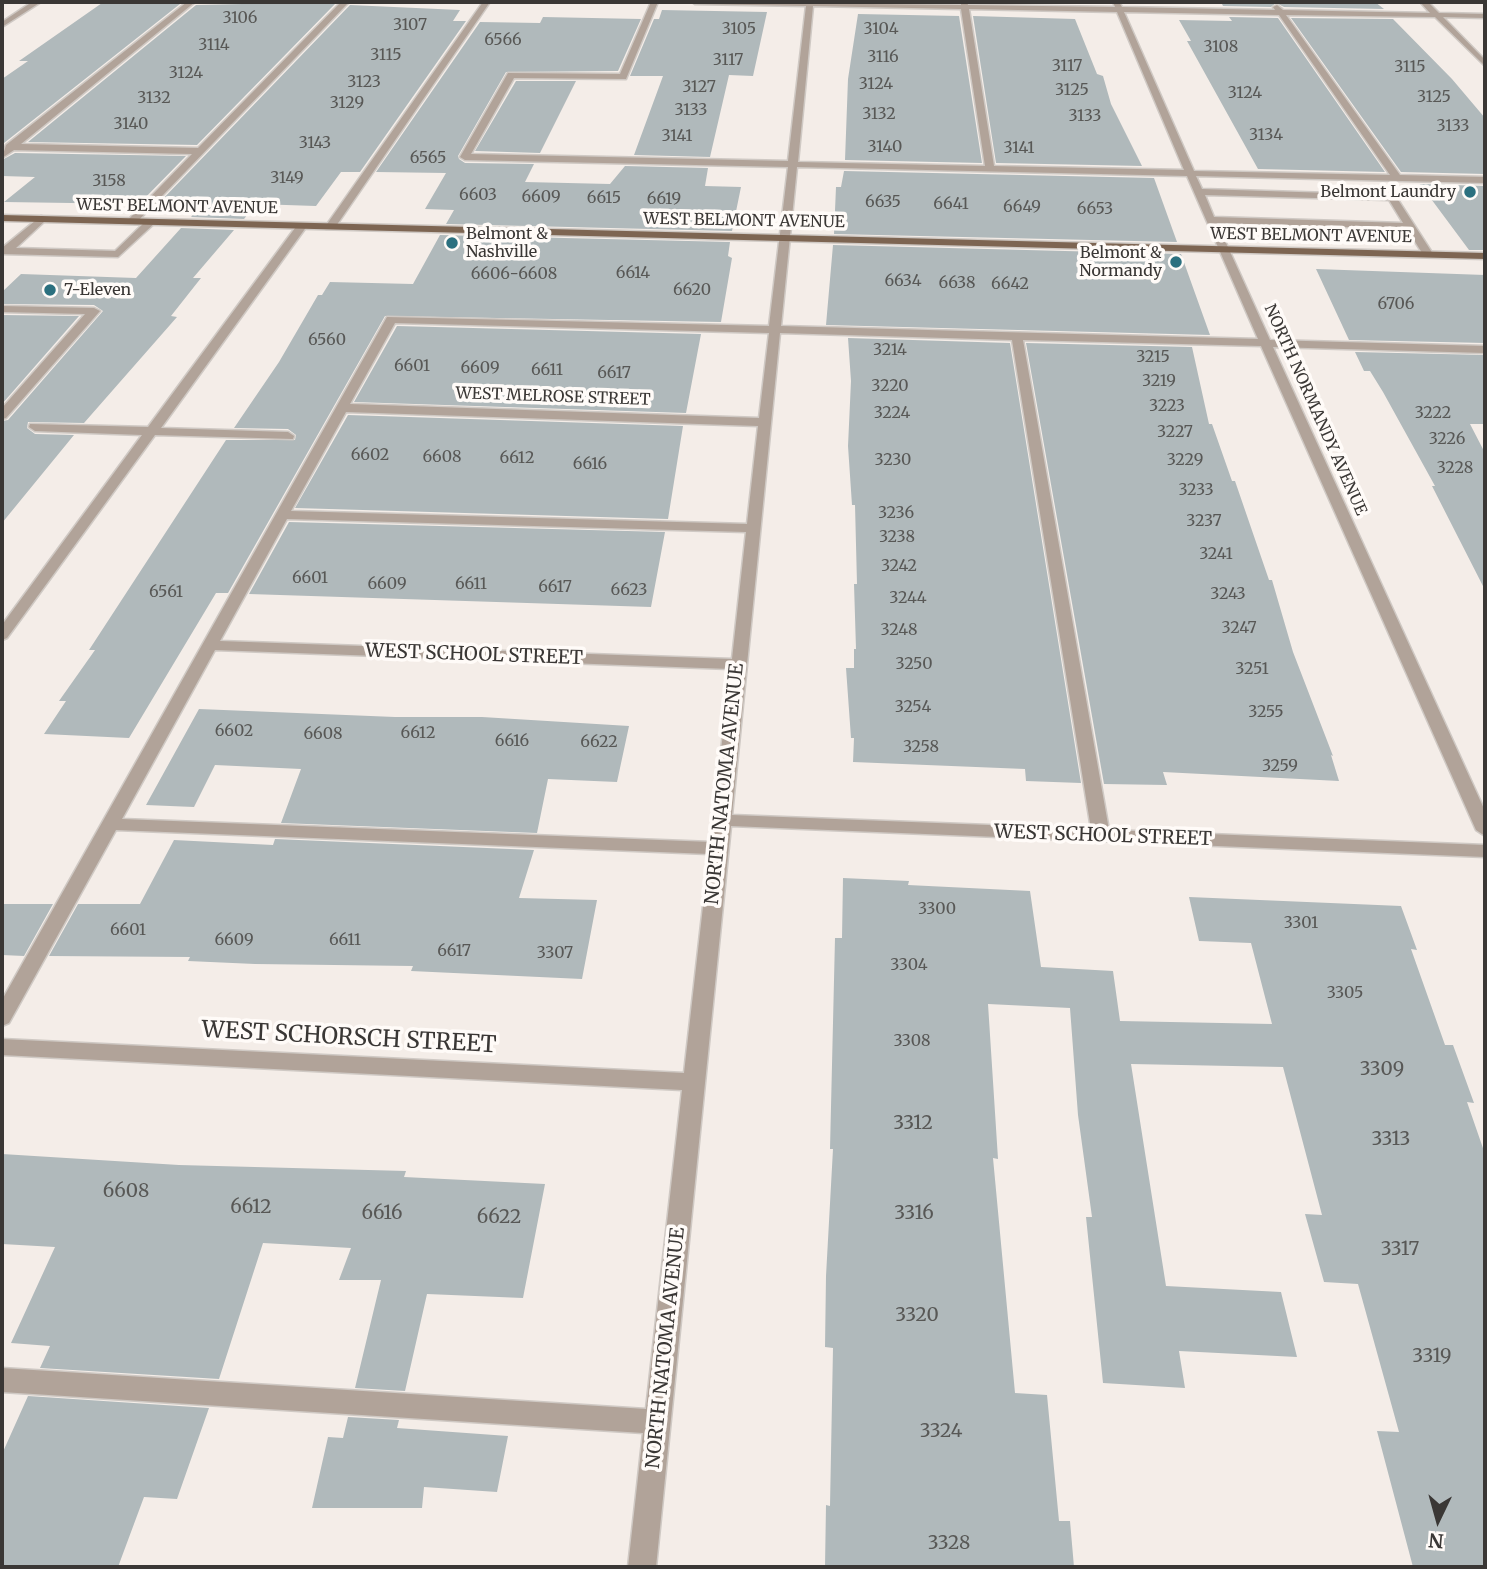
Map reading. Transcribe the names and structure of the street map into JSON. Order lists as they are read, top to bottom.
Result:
{
  "streets": {
    "main road": ["WEST BELMONT AVENUE"],
    "street": [
      "WEST MELROSE STREET",
      "NORTH NORMANDY AVENUE",
      "WEST SCHOOL STREET",
      "NORTH NATOMA AVENUE",
      "WEST SCHORSCH STREET"
    ]
  },
  "crossings": [
    ["WEST BELMONT AVENUE", "NORTH NORMANDY AVENUE"],
    ["WEST BELMONT AVENUE", "NORTH NATOMA AVENUE"],
    ["WEST MELROSE STREET", "NORTH NATOMA AVENUE"],
    ["WEST SCHOOL STREET", "NORTH NATOMA AVENUE"],
    ["NORTH NATOMA AVENUE", "WEST SCHORSCH STREET"]
  ],
  "places": [
    "Belmont Laundry",
    "Belmont & Nashville",
    "Belmont & Normandy",
    "7-Eleven"
  ],
  "house_numbers": [
    "3106",
    "3107",
    "3105",
    "3104",
    "6566",
    "3114",
    "3108",
    "3115",
    "3116",
    "3117",
    "3117",
    "3115",
    "3124",
    "3123",
    "3124",
    "3127",
    "3125",
    "3124",
    "3125",
    "3132",
    "3129",
    "3133",
    "3132",
    "3133",
    "3140",
    "3133",
    "3134",
    "3141",
    "3143",
    "3140",
    "3141",
    "6565",
    "3149",
    "3158",
    "6603",
    "6609",
    "6615",
    "6619",
    "6635",
    "6641",
    "6649",
    "6653",
    "6614",
    "6606-6608",
    "6634",
    "6638",
    "6642",
    "6620",
    "6706",
    "6560",
    "3214",
    "3215",
    "6601",
    "6609",
    "6611",
    "6617",
    "3219",
    "3220",
    "3223",
    "3224",
    "3222",
    "3227",
    "3226",
    "6602",
    "6608",
    "6612",
    "3230",
    "3229",
    "6616",
    "3228",
    "3233",
    "3236",
    "3237",
    "3238",
    "3241",
    "3242",
    "6601",
    "6609",
    "6611",
    "6617",
    "6623",
    "6561",
    "3243",
    "3244",
    "3247",
    "3248",
    "3250",
    "3251",
    "3254",
    "3255",
    "6602",
    "6612",
    "6608",
    "6616",
    "6622",
    "3258",
    "3259",
    "3300",
    "3301",
    "6601",
    "6609",
    "6611",
    "6617",
    "3307",
    "3304",
    "3305",
    "3308",
    "3309",
    "3312",
    "3313",
    "6608",
    "6612",
    "6616",
    "3316",
    "6622",
    "3317",
    "3320",
    "3319",
    "3324",
    "3328"
  ],
  "north": "bottom"
}
